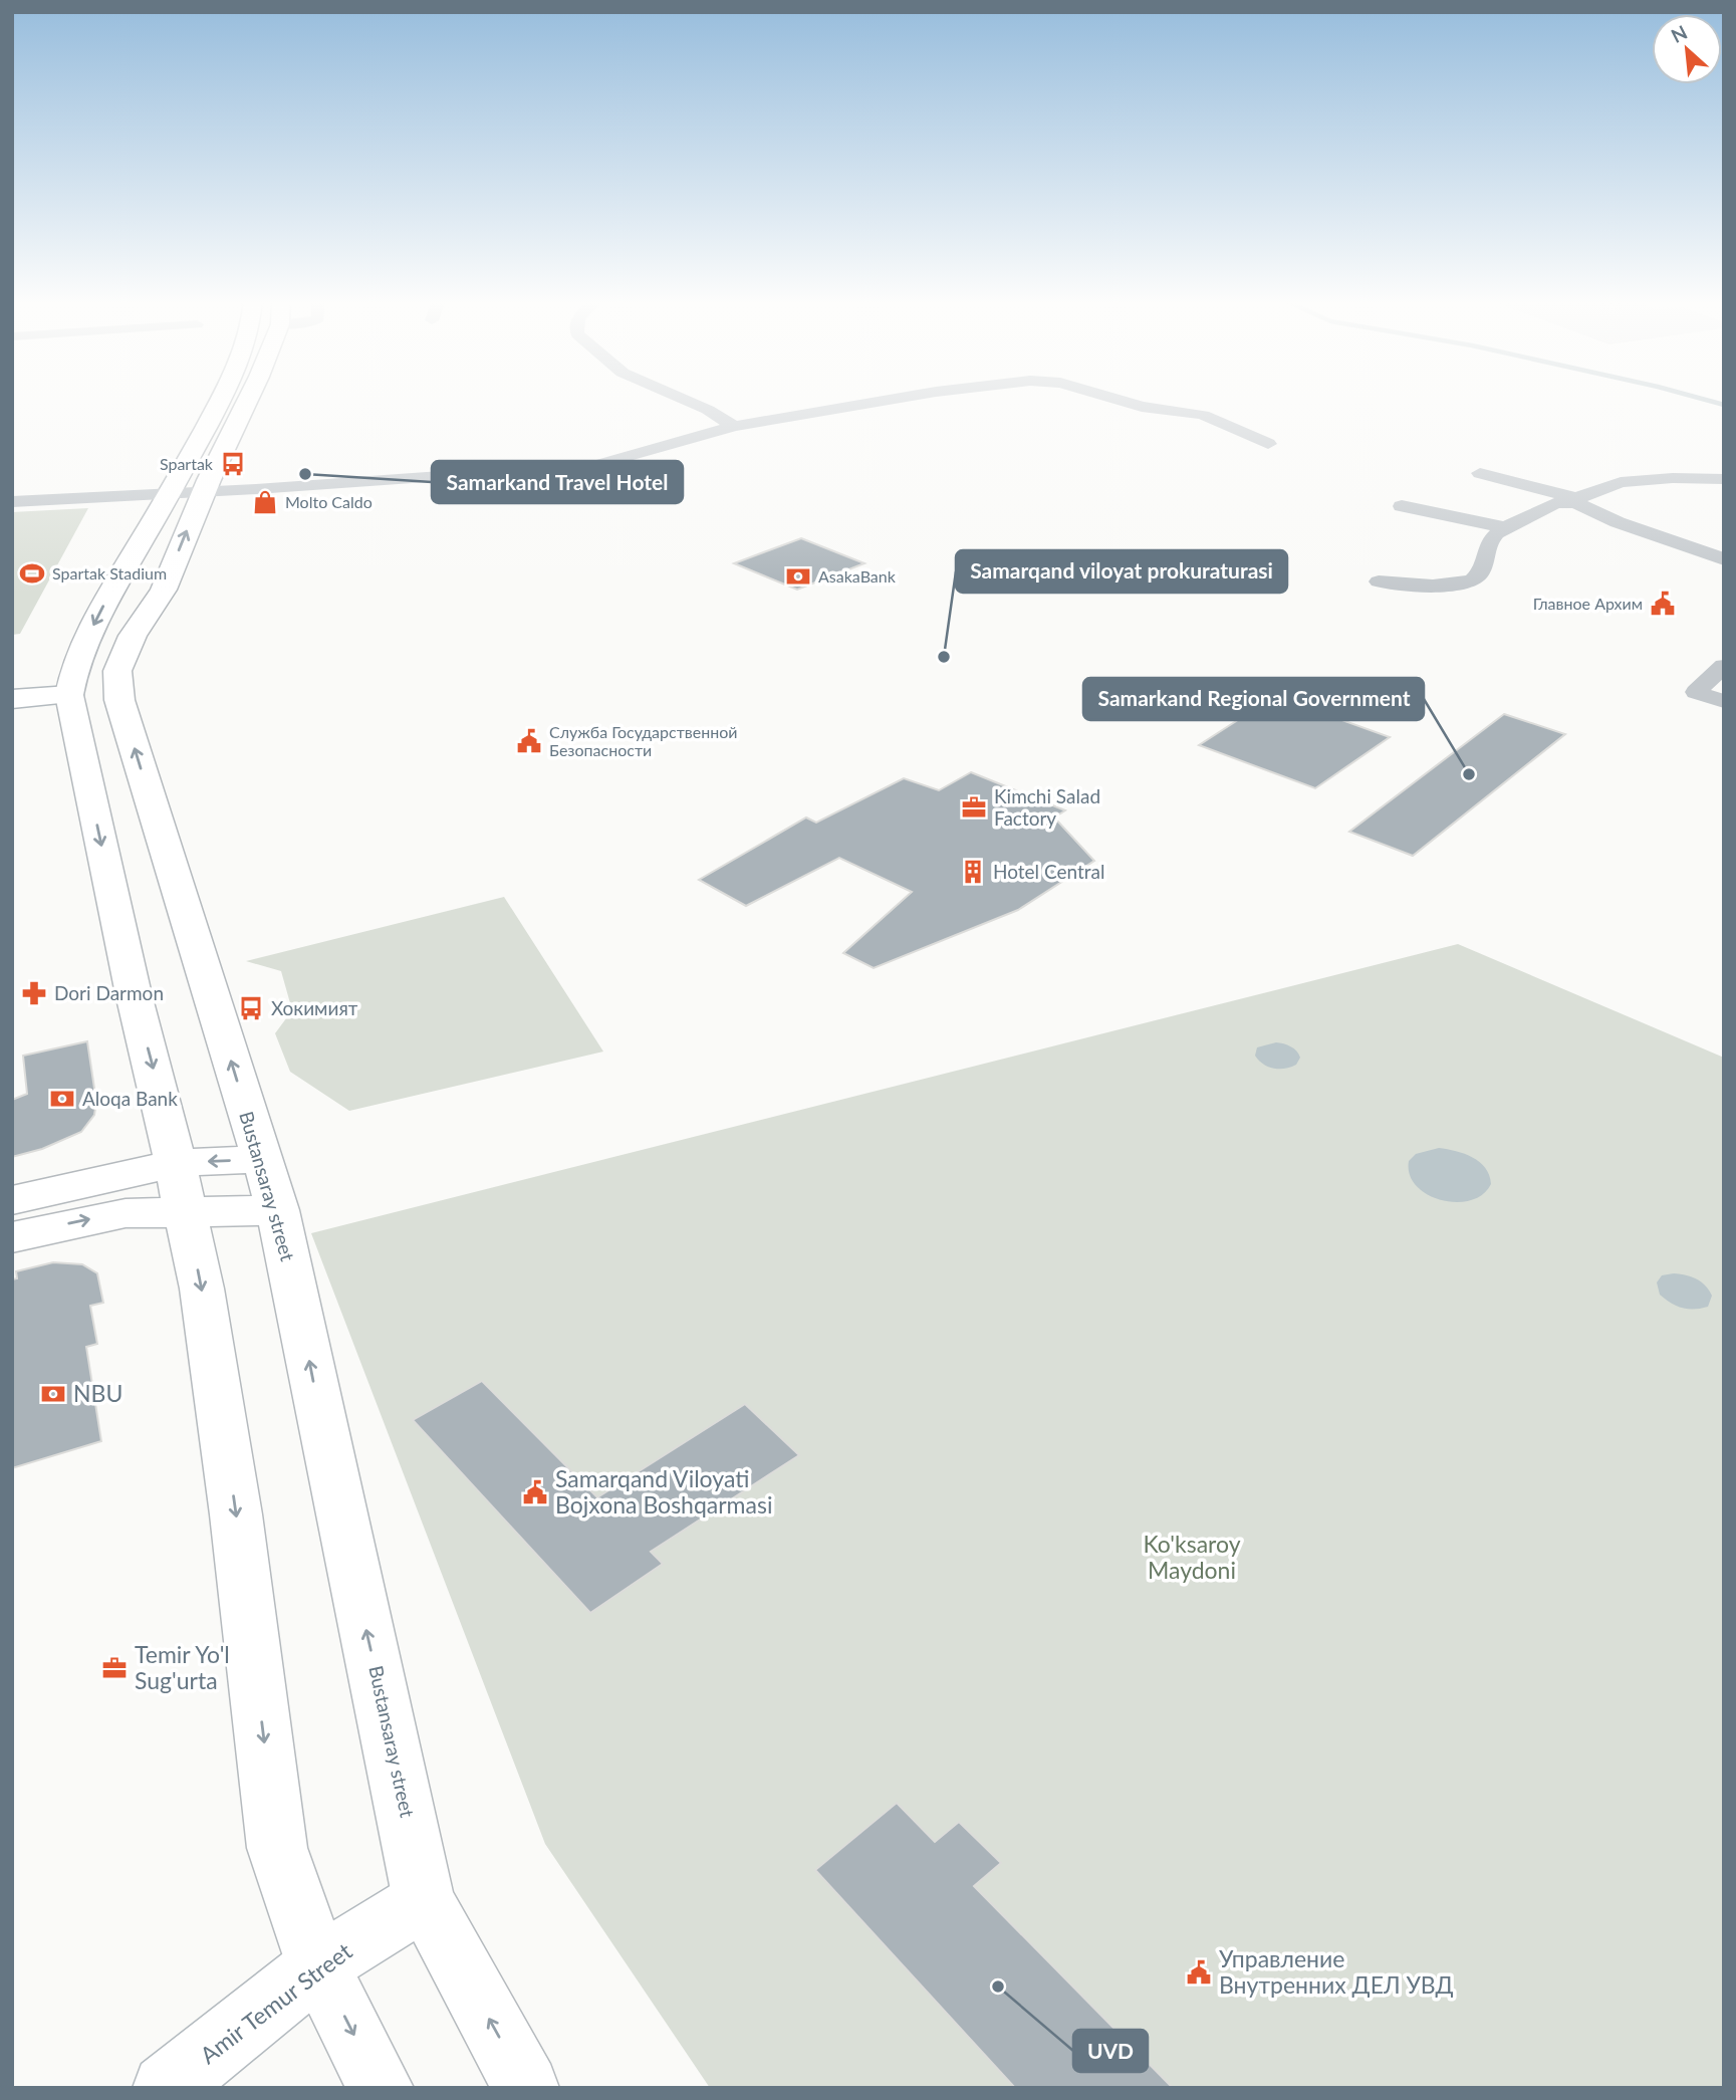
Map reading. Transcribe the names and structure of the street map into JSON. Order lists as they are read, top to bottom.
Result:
{
  "streets": {
    "main road": ["Bustansaray street", "Amir Temur Street"]
  },
  "crossings": [
    ["Bustansaray street", "Amir Temur Street"]
  ],
  "parks": ["Ko'ksaroy Maydoni"],
  "places": {
    "bus stop": ["Spartak", "Хокимият"],
    "other": [
      "Samarkand Travel Hotel",
      "Samarqand viloyat prokuraturasi",
      "Samarkand Regional Government",
      "UVD"
    ],
    "shop": ["Molto Caldo"],
    "sports": ["Spartak Stadium"],
    "bank": ["AsakaBank", "Aloqa Bank", "NBU"],
    "public building": [
      "Главное Архим",
      "Служба Государственной Безопасности",
      "Samarqand Viloyati Bojxona Boshqarmasi",
      "Управление Внутренних ДЕЛ УВД"
    ],
    "office": ["Kimchi Salad Factory", "Temir Yo'l Sug'urta"],
    "building": ["Hotel Central"],
    "pharmacy": ["Dori Darmon"]
  },
  "north": "top left"
}
